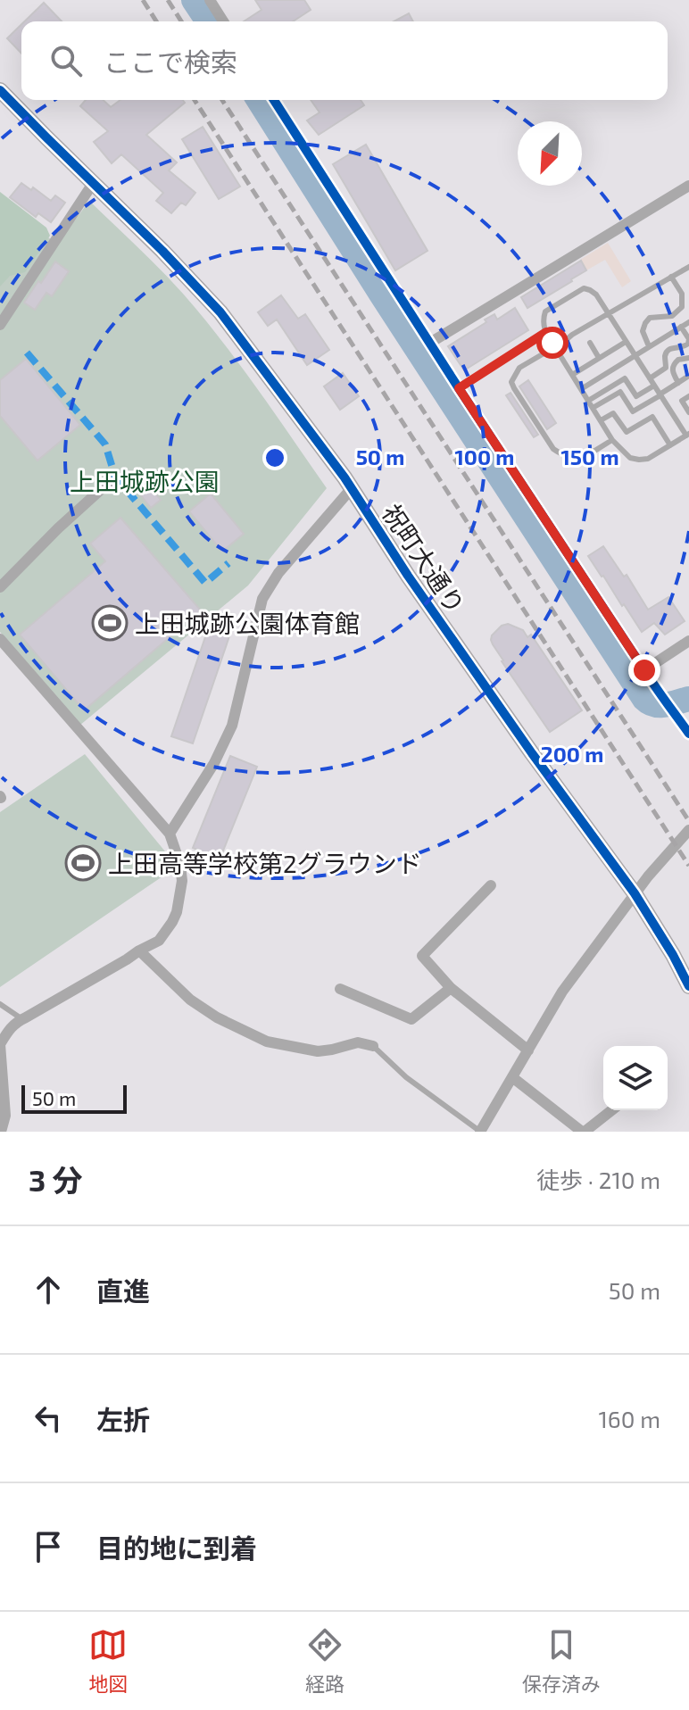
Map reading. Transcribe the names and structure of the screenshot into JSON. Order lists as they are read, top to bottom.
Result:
{
  "streets": {
    "street": ["祝町大通り"]
  },
  "parks": ["上田城跡公園"],
  "places": {
    "sports": ["上田城跡公園体育館", "上田高等学校第2グラウンド"]
  },
  "scale_bar": "50 m",
  "north": "bottom left",
  "page": {
    "search": "ここで検索",
    "scale": "50 m",
    "heading": ["3 分", "徒歩 · 210 m"],
    "list": [
      ["直進", "50 m"],
      ["左折", "160 m"],
      "目的地に到着"
    ],
    "nav": ["地図", "経路", "保存済み"]
  },
  "rings": [
    "50 m",
    "100 m",
    "150 m",
    "200 m"
  ]
}
